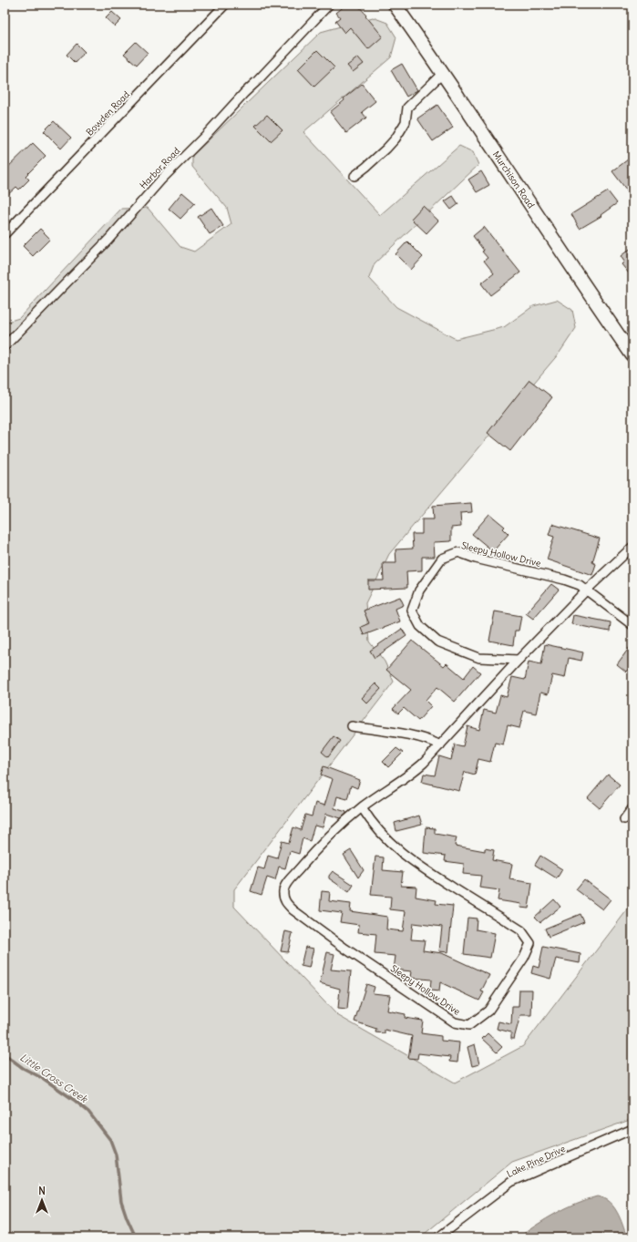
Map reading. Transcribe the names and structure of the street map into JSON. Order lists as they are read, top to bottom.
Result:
{
  "streets": {
    "main road": ["Murchison Road"],
    "street": [
      "Bowden Road",
      "Harbor Road",
      "Sleepy Hollow Drive",
      "Lake Pine Drive"
    ]
  },
  "water": ["Little Cross Creek"],
  "north": "top"
}
